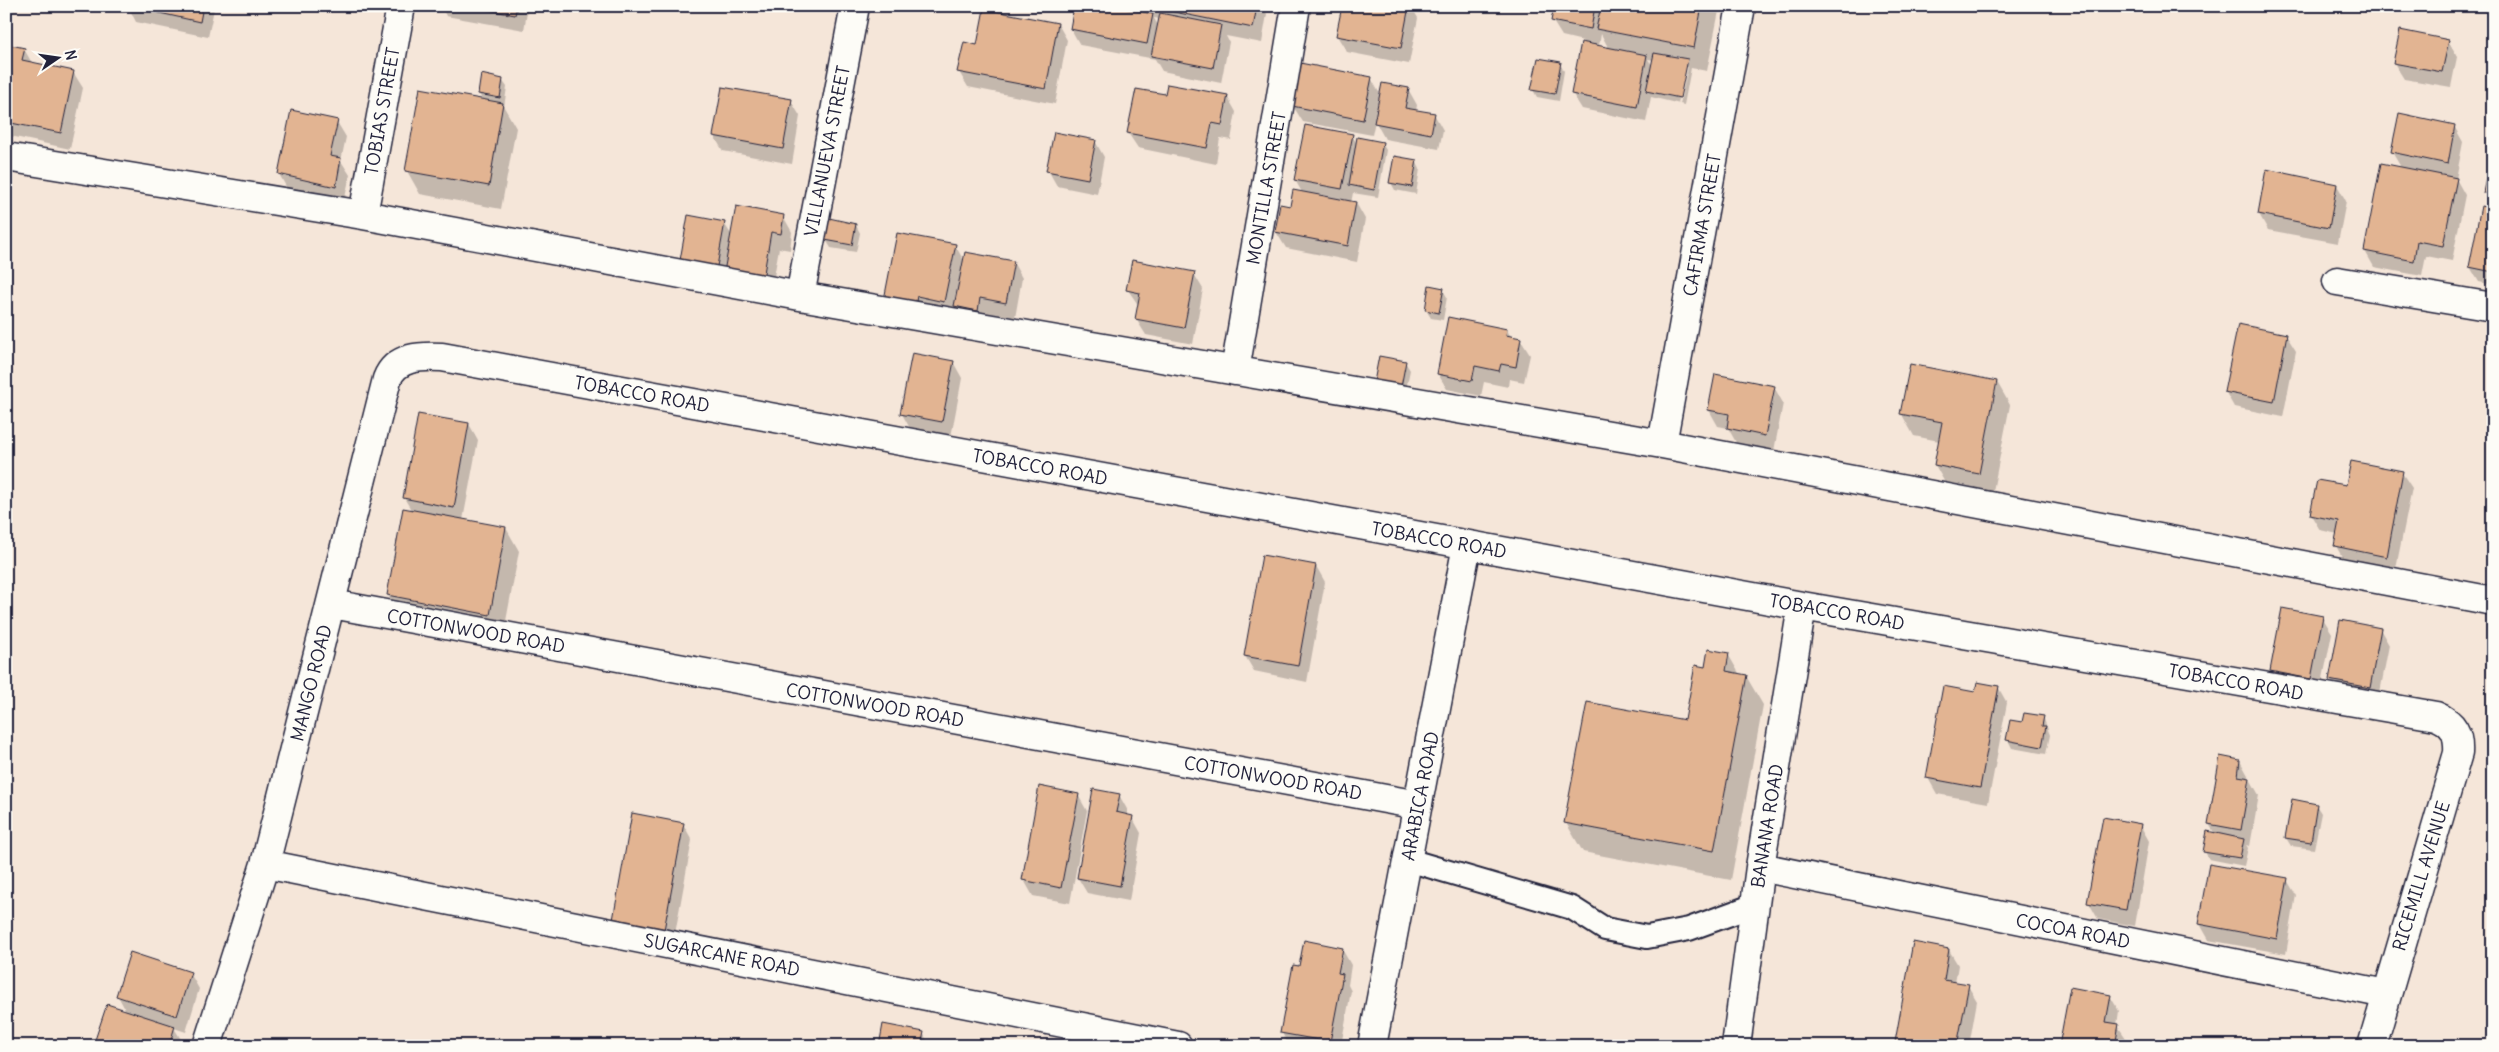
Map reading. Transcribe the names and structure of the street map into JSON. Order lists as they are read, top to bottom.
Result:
{
  "streets": {
    "street": [
      "TOBIAS STREET",
      "VILLANUEVA STREET",
      "MONTILLA STREET",
      "CAFIRMA STREET",
      "TOBACCO ROAD",
      "COTTONWOOD ROAD",
      "MANGO ROAD",
      "ARABICA ROAD",
      "BANANA ROAD",
      "RICEMILL AVENUE",
      "COCOA ROAD",
      "SUGARCANE ROAD"
    ]
  },
  "crossings": [
    ["TOBACCO ROAD", "MANGO ROAD"],
    ["TOBACCO ROAD", "ARABICA ROAD"],
    ["TOBACCO ROAD", "BANANA ROAD"],
    ["TOBACCO ROAD", "RICEMILL AVENUE"],
    ["COTTONWOOD ROAD", "MANGO ROAD"],
    ["COTTONWOOD ROAD", "ARABICA ROAD"],
    ["MANGO ROAD", "SUGARCANE ROAD"],
    ["BANANA ROAD", "COCOA ROAD"],
    ["RICEMILL AVENUE", "COCOA ROAD"]
  ],
  "north": "right"
}
